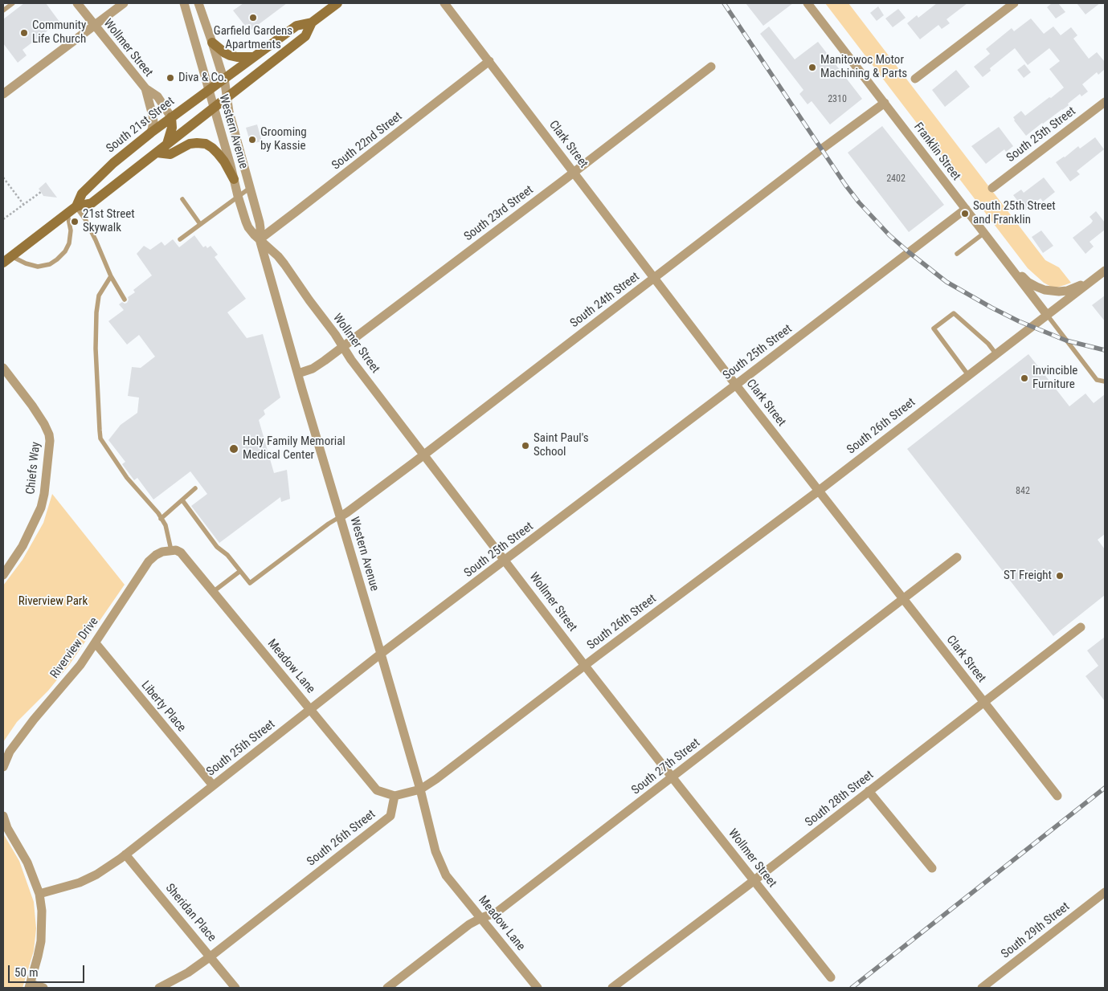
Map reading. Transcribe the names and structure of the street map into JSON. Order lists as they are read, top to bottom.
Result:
{
  "streets": {
    "main road": ["South 21st Street"],
    "street": [
      "Wollmer Street",
      "Western Avenue",
      "South 25th Street",
      "South 22nd Street",
      "Clark Street",
      "Franklin Street",
      "South 23rd Street",
      "South 24th Street",
      "South 26th Street",
      "Chiefs Way",
      "Riverview Drive",
      "Meadow Lane",
      "Liberty Place",
      "South 27th Street",
      "South 28th Street",
      "Sheridan Place",
      "South 29th Street"
    ]
  },
  "crossings": [
    ["Wollmer Street", "South 21st Street"],
    ["Wollmer Street", "Western Avenue"],
    ["Wollmer Street", "South 25th Street"],
    ["Wollmer Street", "South 22nd Street"],
    ["Wollmer Street", "South 23rd Street"],
    ["Wollmer Street", "South 24th Street"],
    ["Wollmer Street", "South 26th Street"],
    ["Wollmer Street", "South 27th Street"],
    ["Wollmer Street", "South 28th Street"],
    ["South 21st Street", "Western Avenue"],
    ["Western Avenue", "South 25th Street"],
    ["Western Avenue", "South 22nd Street"],
    ["Western Avenue", "South 23rd Street"],
    ["Western Avenue", "South 24th Street"],
    ["Western Avenue", "South 26th Street"],
    ["Western Avenue", "Meadow Lane"],
    ["South 25th Street", "Clark Street"],
    ["South 25th Street", "Franklin Street"],
    ["South 25th Street", "Meadow Lane"],
    ["South 25th Street", "Liberty Place"],
    ["South 25th Street", "Sheridan Place"],
    ["South 22nd Street", "Clark Street"],
    ["Clark Street", "South 23rd Street"],
    ["Clark Street", "South 24th Street"],
    ["Clark Street", "South 26th Street"],
    ["Clark Street", "South 27th Street"],
    ["Clark Street", "South 28th Street"],
    ["Franklin Street", "South 24th Street"],
    ["Franklin Street", "South 26th Street"],
    ["South 26th Street", "Meadow Lane"],
    ["South 26th Street", "Sheridan Place"],
    ["Riverview Drive", "Meadow Lane"],
    ["Riverview Drive", "Liberty Place"],
    ["Meadow Lane", "South 27th Street"]
  ],
  "parks": ["Riverview Park"],
  "places": [
    "Garfield Gardens Apartments",
    "Community Life Church",
    "Manitowoc Motor Machining & Parts",
    "Diva & Co.",
    "Grooming by Kassie",
    "South 25th Street and Franklin",
    "21st Street Skywalk",
    "Invincible Furniture",
    "Saint Paul's School",
    "Holy Family Memorial Medical Center",
    "ST Freight"
  ],
  "house_numbers": ["2310", "2402", "842"],
  "scale_bar": "50 m"
}
